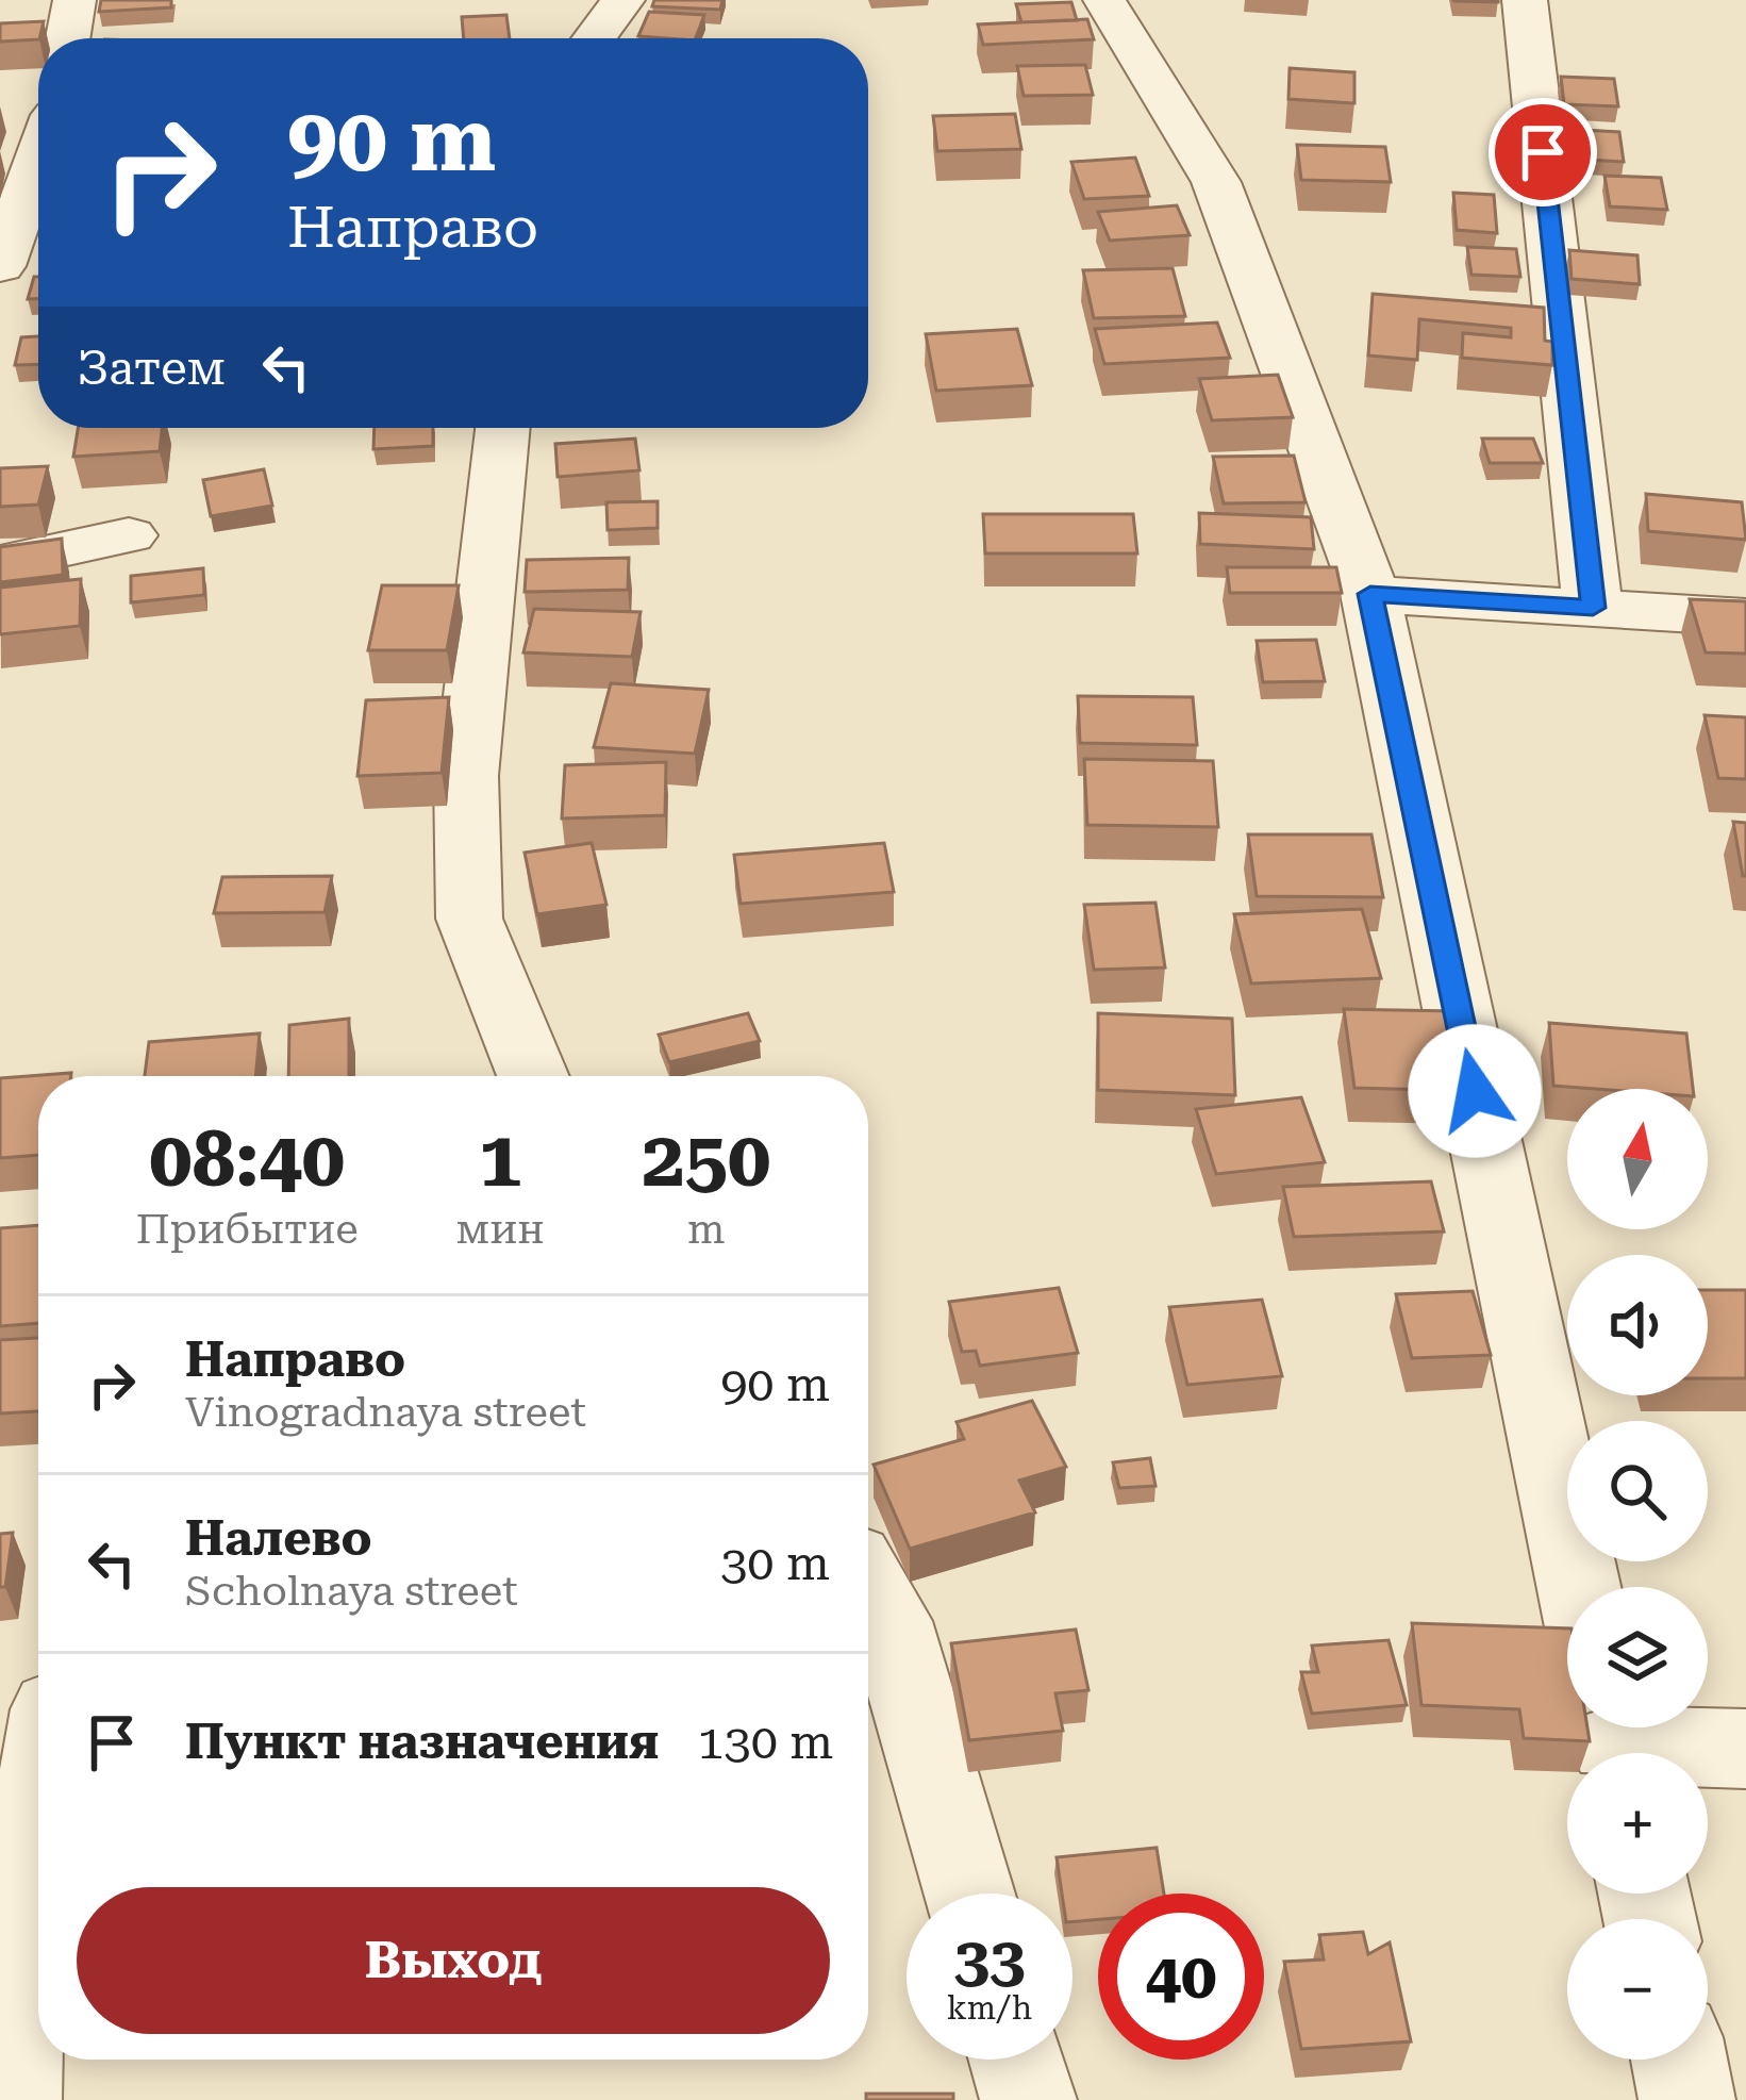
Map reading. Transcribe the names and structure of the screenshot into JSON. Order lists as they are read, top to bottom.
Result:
{
  "north": "top",
  "page": {
    "turn": ["90 m", "Направо"],
    "then": "Затем",
    "eta": [
      "08:40",
      "Прибытие",
      "1",
      "мин",
      "250",
      "m"
    ],
    "map_buttons": ["+", "−"],
    "list": [
      {
        "name": "Направо",
        "note": "Vinogradnaya street",
        "value": "90 m"
      },
      {
        "name": "Налево",
        "note": "Scholnaya street",
        "value": "30 m"
      },
      {
        "name": "Пункт назначения",
        "value": "130 m"
      }
    ],
    "buttons": "Выход",
    "speed": "33 km/h",
    "limit": "40"
  }
}
